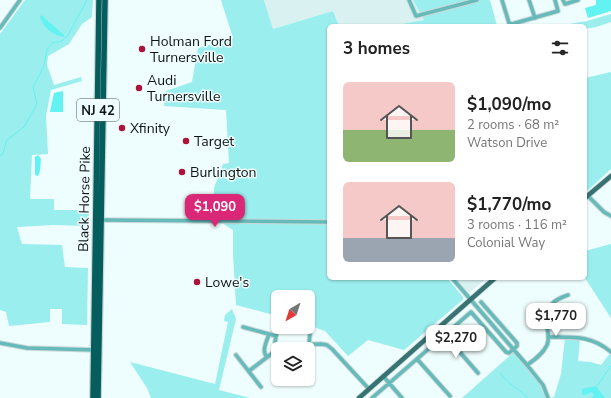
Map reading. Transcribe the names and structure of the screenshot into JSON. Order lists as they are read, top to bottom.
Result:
{
  "streets": {
    "highway": ["NJ 42", "Black Horse Pike"]
  },
  "places": [
    "Holman Ford Turnersville",
    "Audi Turnersville",
    "Xfinity",
    "Target",
    "Burlington",
    "Lowe's"
  ],
  "north": "bottom left",
  "page": {
    "heading": "3 homes",
    "list": [
      {
        "name": "$1,090/mo",
        "note": "2 rooms · 68 m² · Watson Drive"
      },
      {
        "name": "$1,770/mo",
        "note": "3 rooms · 116 m² · Colonial Way"
      }
    ],
    "price": ["$1,090", "$1,770", "$2,270"]
  }
}
